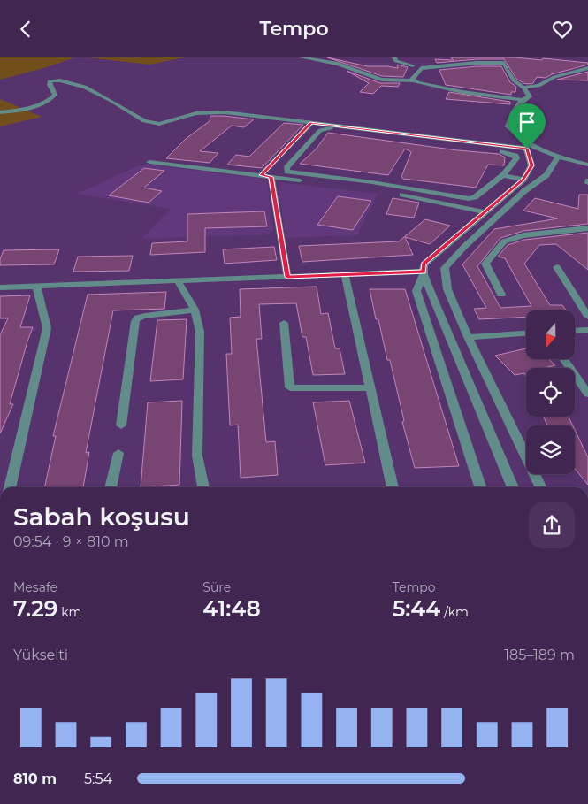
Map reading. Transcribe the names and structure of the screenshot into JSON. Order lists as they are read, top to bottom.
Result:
{
  "north": "bottom",
  "page": {
    "header": "Tempo",
    "heading": ["Sabah koşusu", "09:54 · 9 × 810 m"],
    "stats": [
      ["Mesafe", "7.29 km"],
      ["Süre", "41:48"],
      ["Tempo", "5:44 /km"]
    ],
    "chart": ["Yükselti", "185–189 m"],
    "list": [
      {
        "name": "810 m",
        "note": "5:54"
      }
    ]
  }
}
